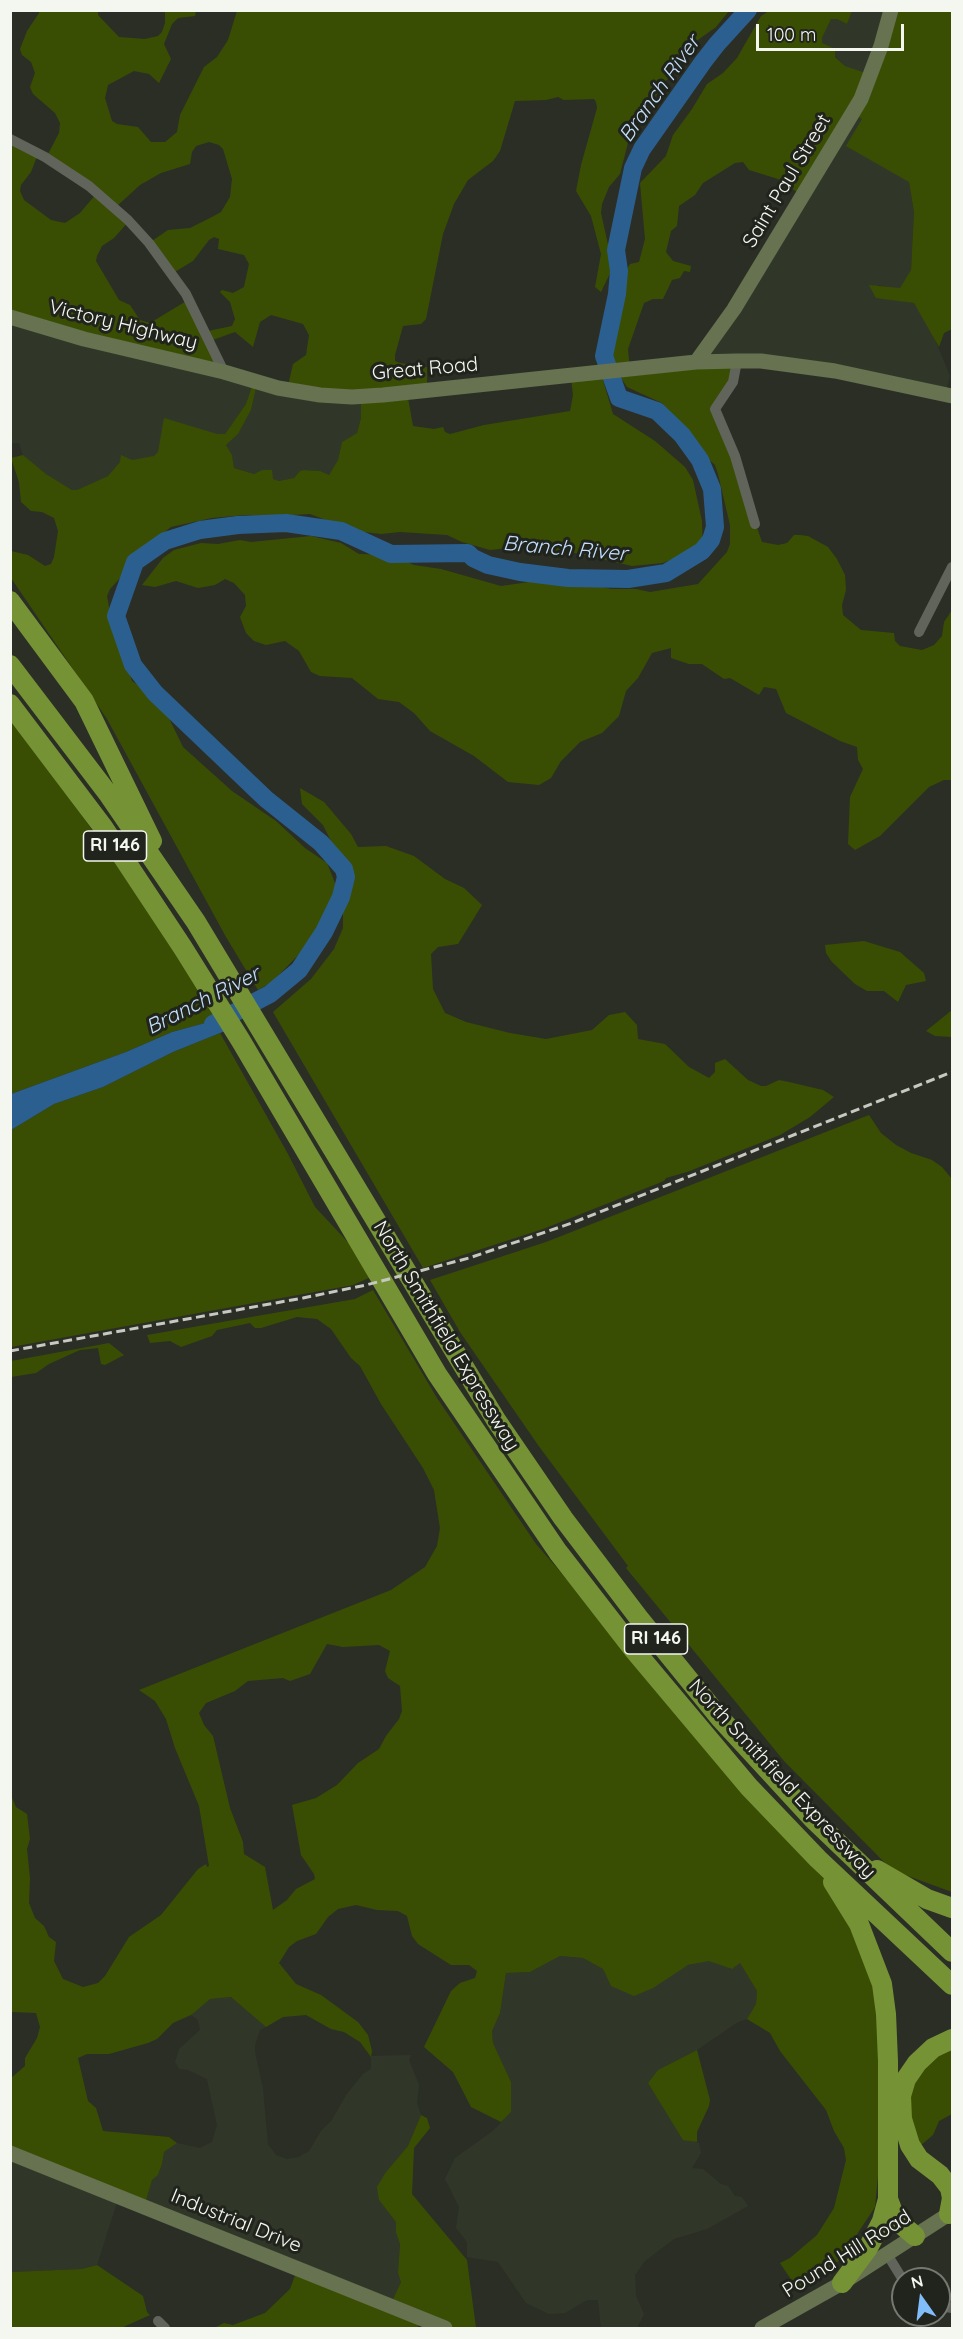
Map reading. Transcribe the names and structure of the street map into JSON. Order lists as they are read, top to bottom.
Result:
{
  "streets": {
    "highway": ["RI 146", "North Smithfield Expressway"],
    "main road": [
      "Saint Paul Street",
      "Victory Highway",
      "Great Road",
      "Industrial Drive",
      "Pound Hill Road"
    ]
  },
  "crossings": [
    ["Saint Paul Street", "Great Road"],
    ["Victory Highway", "Great Road"]
  ],
  "water": ["Branch River"],
  "scale_bar": "100 m",
  "north": "top"
}
